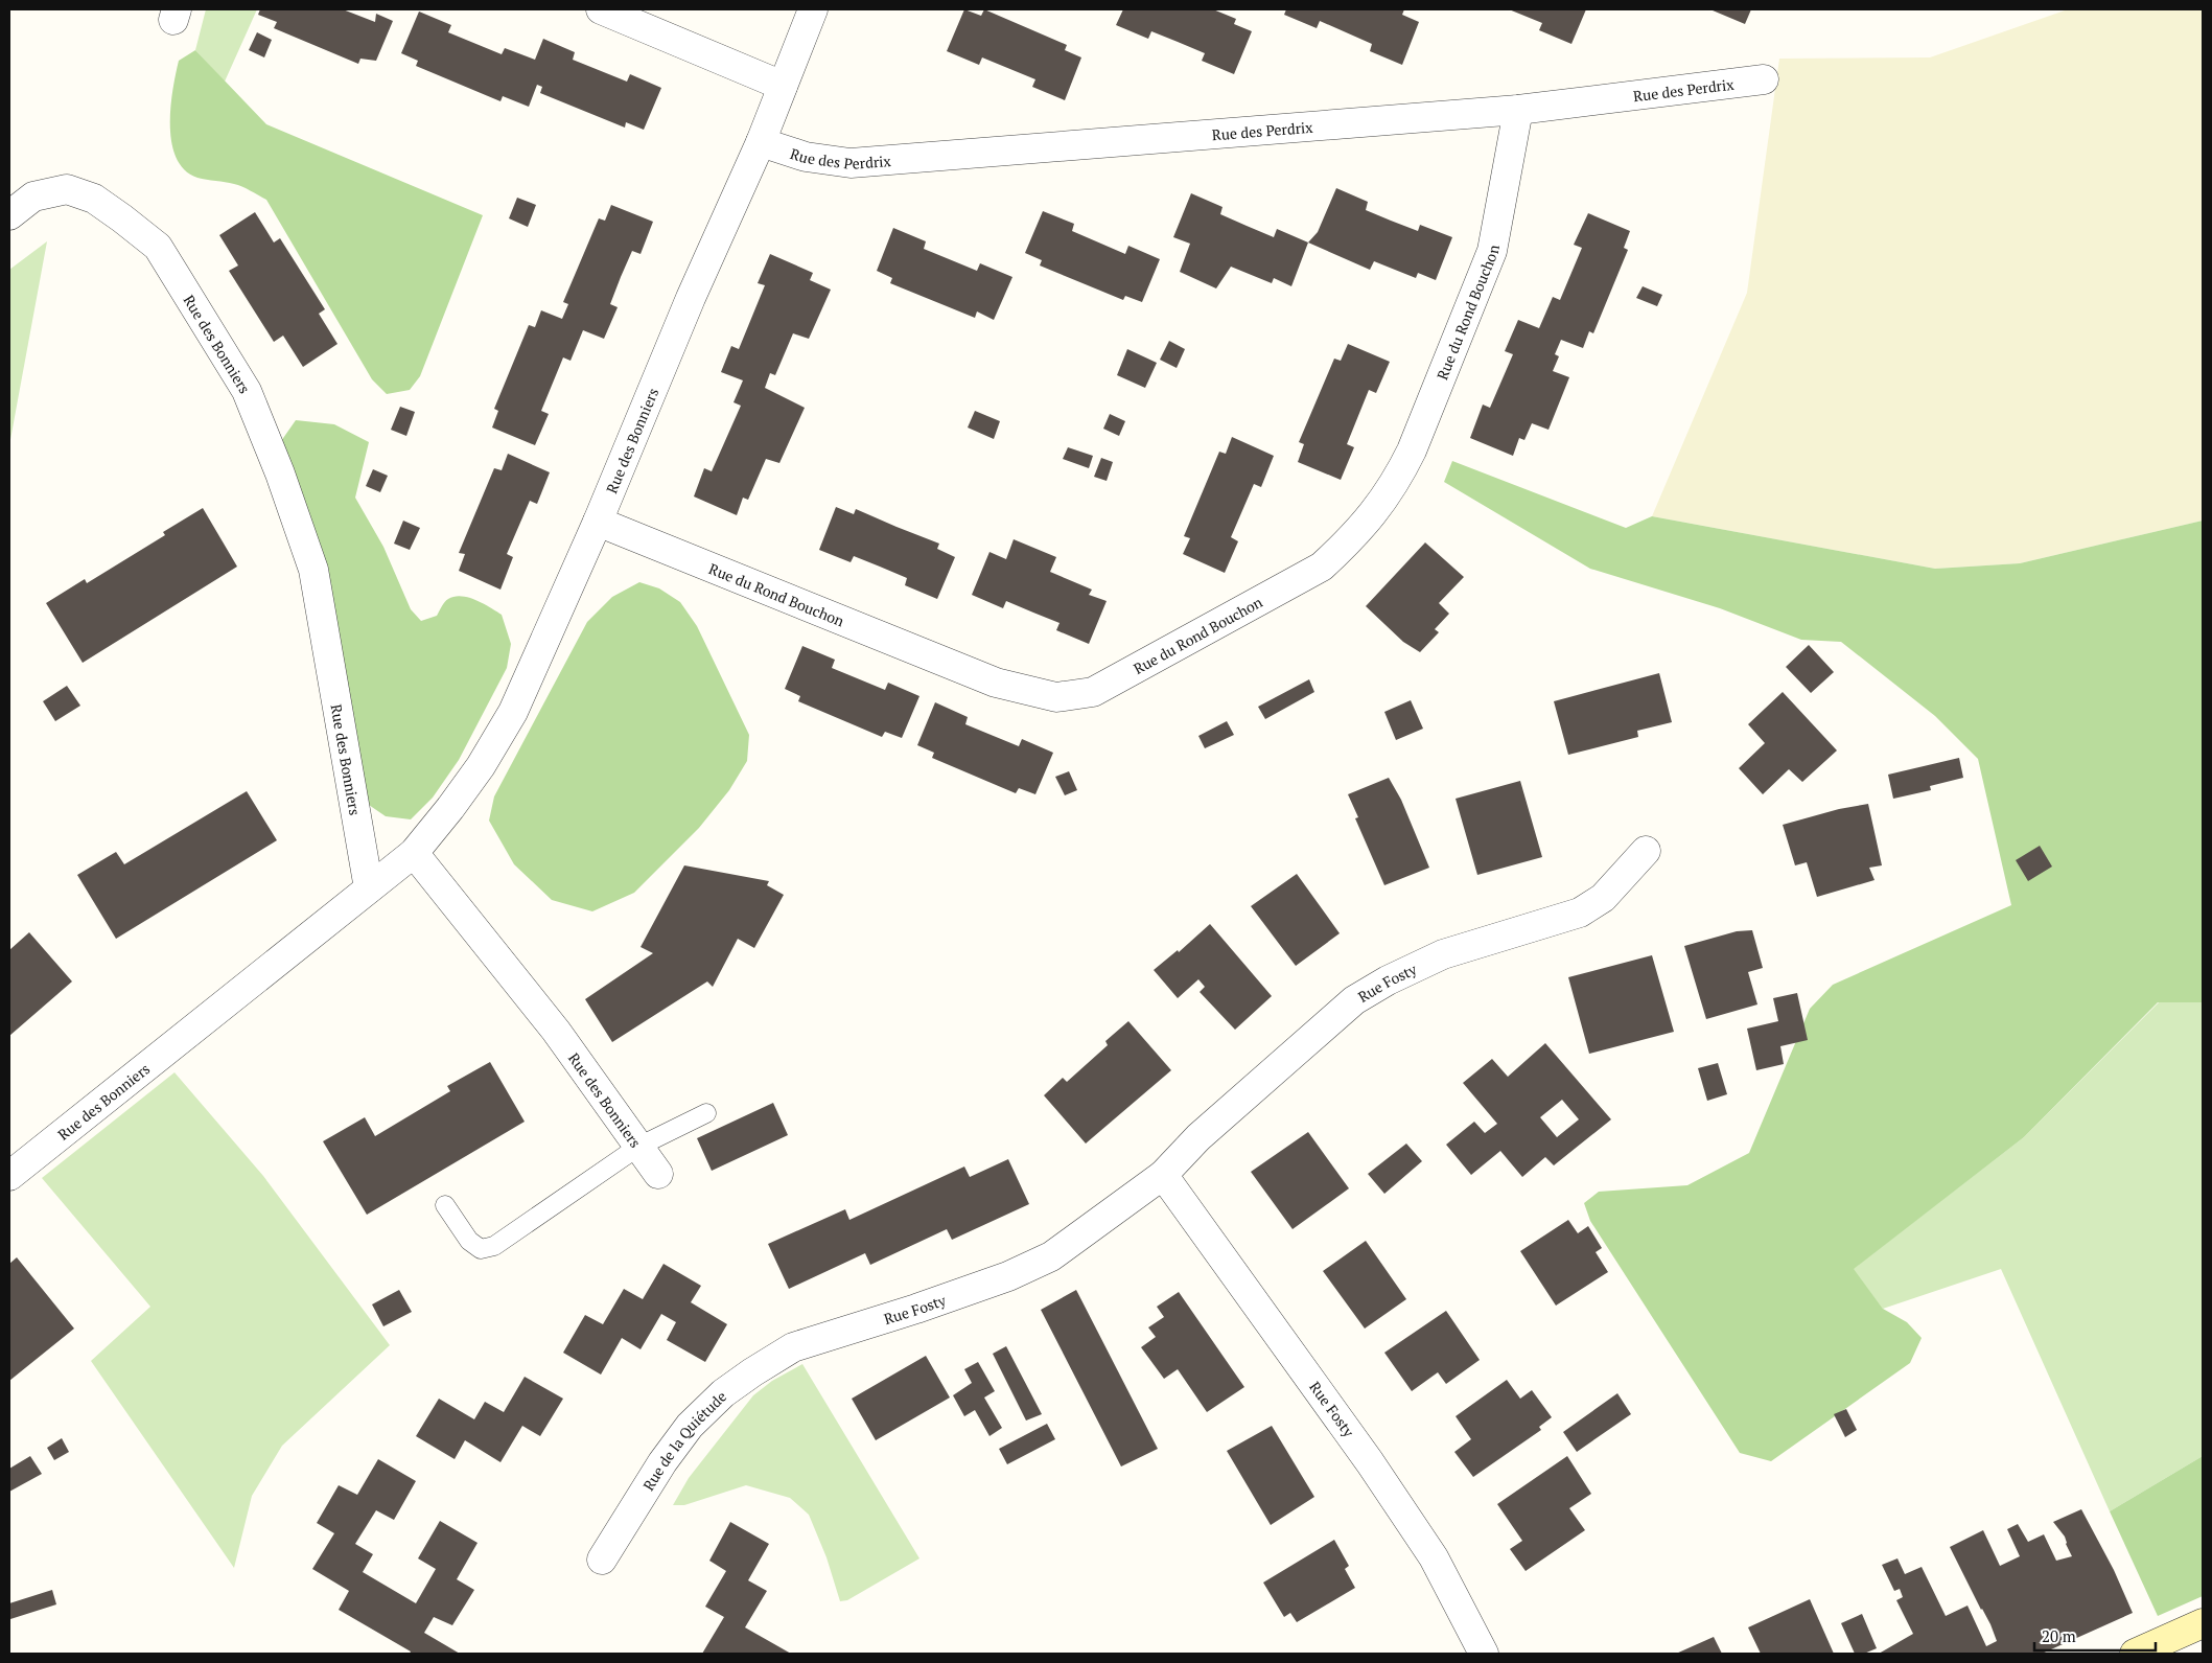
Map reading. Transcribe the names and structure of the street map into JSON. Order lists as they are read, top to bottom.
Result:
{
  "streets": {
    "street": [
      "Rue des Perdrix",
      "Rue du Rond Bouchon",
      "Rue des Bonniers",
      "Rue Fosty",
      "Rue de la Quiétude"
    ]
  },
  "crossings": [
    ["Rue des Perdrix", "Rue du Rond Bouchon"],
    ["Rue des Perdrix", "Rue des Bonniers"],
    ["Rue du Rond Bouchon", "Rue des Bonniers"],
    ["Rue Fosty", "Rue de la Quiétude"]
  ],
  "scale_bar": "20 m"
}
